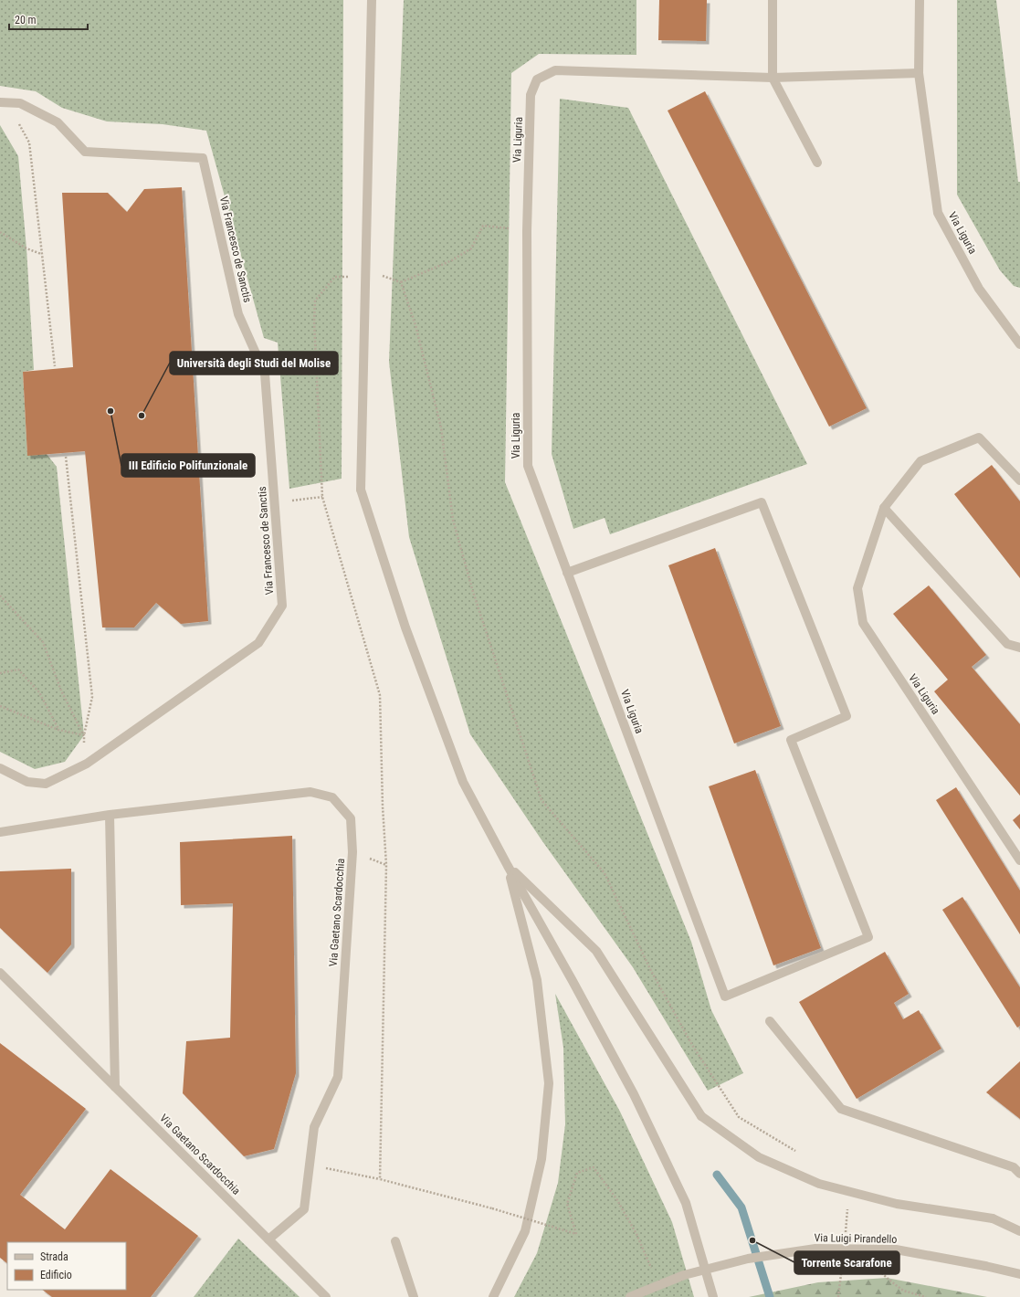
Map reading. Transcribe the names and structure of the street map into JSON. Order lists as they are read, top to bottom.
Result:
{
  "streets": {
    "street": [
      "Via Liguria",
      "Via Francesco de Sanctis",
      "Via Gaetano Scardocchia",
      "Via Luigi Pirandello"
    ]
  },
  "places": ["III Edificio Polifunzionale", "Università degli Studi del Molise", "Torrente Scarafone"],
  "legend": ["Strada", "Edificio"],
  "scale_bar": "20 m"
}
